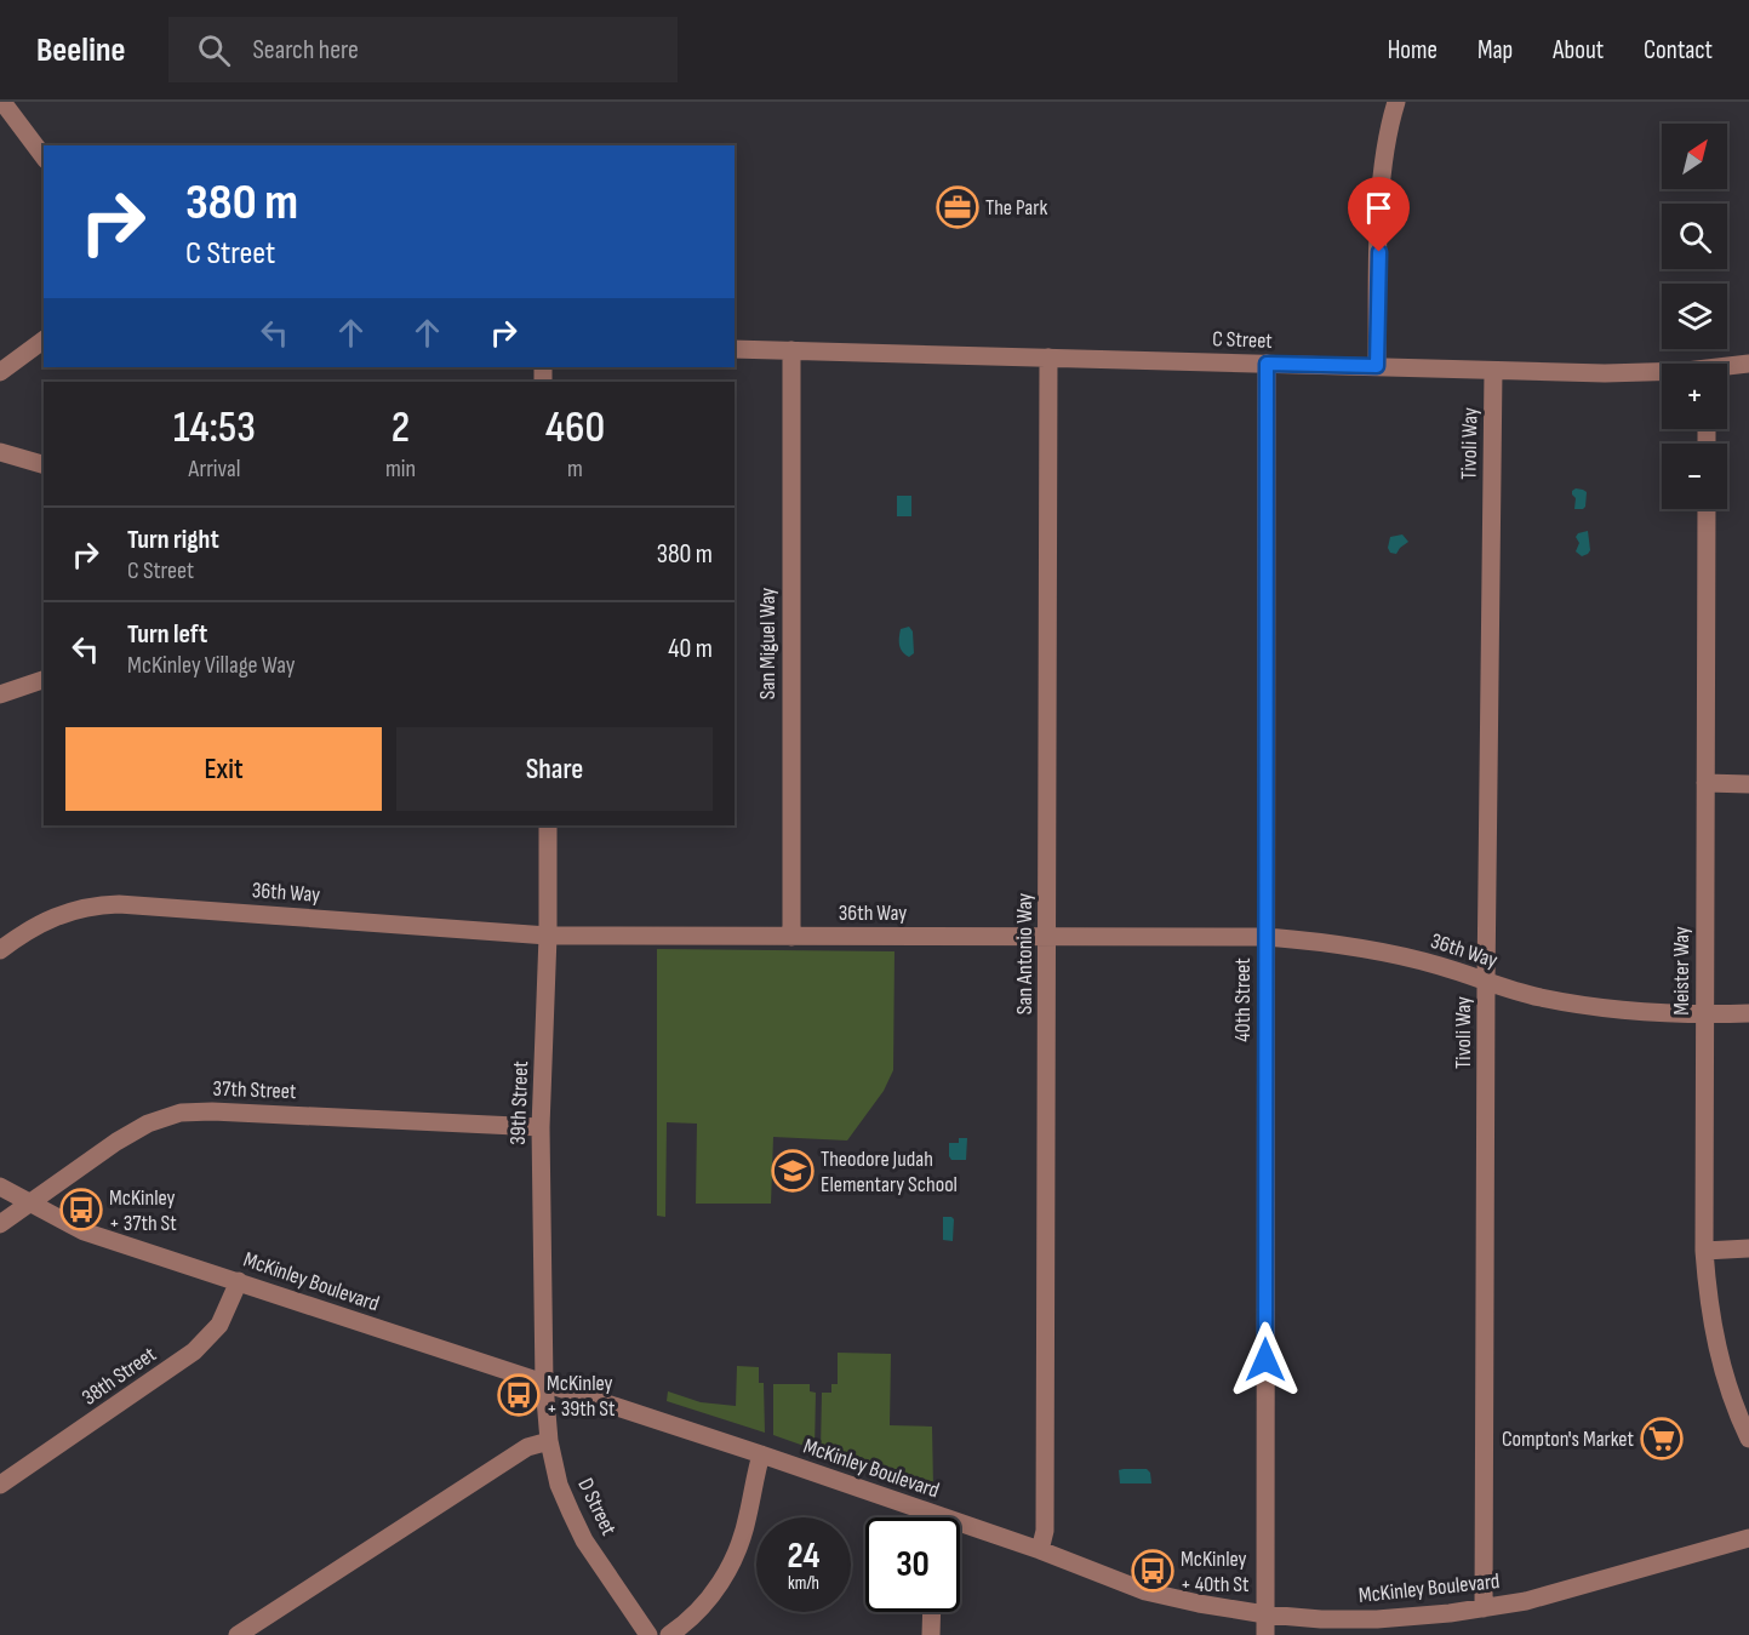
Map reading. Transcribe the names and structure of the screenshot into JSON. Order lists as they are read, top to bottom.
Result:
{
  "streets": {
    "street": [
      "C Street",
      "Tivoli Way",
      "San Miguel Way",
      "36th Way",
      "San Antonio Way",
      "Meister Way",
      "40th Street",
      "37th Street",
      "39th Street",
      "McKinley Boulevard",
      "38th Street",
      "D Street"
    ]
  },
  "crossings": [
    ["C Street", "Tivoli Way"],
    ["C Street", "San Miguel Way"],
    ["C Street", "San Antonio Way"],
    ["C Street", "40th Street"],
    ["Tivoli Way", "36th Way"],
    ["Tivoli Way", "McKinley Boulevard"],
    ["San Miguel Way", "36th Way"],
    ["36th Way", "San Antonio Way"],
    ["36th Way", "Meister Way"],
    ["36th Way", "40th Street"],
    ["36th Way", "39th Street"],
    ["San Antonio Way", "McKinley Boulevard"],
    ["40th Street", "McKinley Boulevard"],
    ["37th Street", "39th Street"],
    ["37th Street", "McKinley Boulevard"],
    ["39th Street", "McKinley Boulevard"],
    ["39th Street", "D Street"],
    ["McKinley Boulevard", "38th Street"],
    ["McKinley Boulevard", "D Street"]
  ],
  "places": {
    "office": ["The Park"],
    "school or university": ["Theodore Judah Elementary School"],
    "bus stop": ["McKinley + 37th St", "McKinley + 39th St", "McKinley + 40th St"],
    "supermarket": ["Compton's Market"]
  },
  "north": "top right",
  "page": {
    "header": "Beeline",
    "search": "Search here",
    "nav": [
      "Home",
      "Map",
      "About",
      "Contact"
    ],
    "map_buttons": ["+", "−"],
    "turn": ["380 m", "C Street"],
    "eta": [
      "14:53",
      "Arrival",
      "2",
      "min",
      "460",
      "m"
    ],
    "list": [
      {
        "name": "Turn right",
        "note": "C Street",
        "value": "380 m"
      },
      {
        "name": "Turn left",
        "note": "McKinley Village Way",
        "value": "40 m"
      }
    ],
    "buttons": ["Exit", "Share"],
    "speed": "24 km/h",
    "limit": "30"
  }
}
